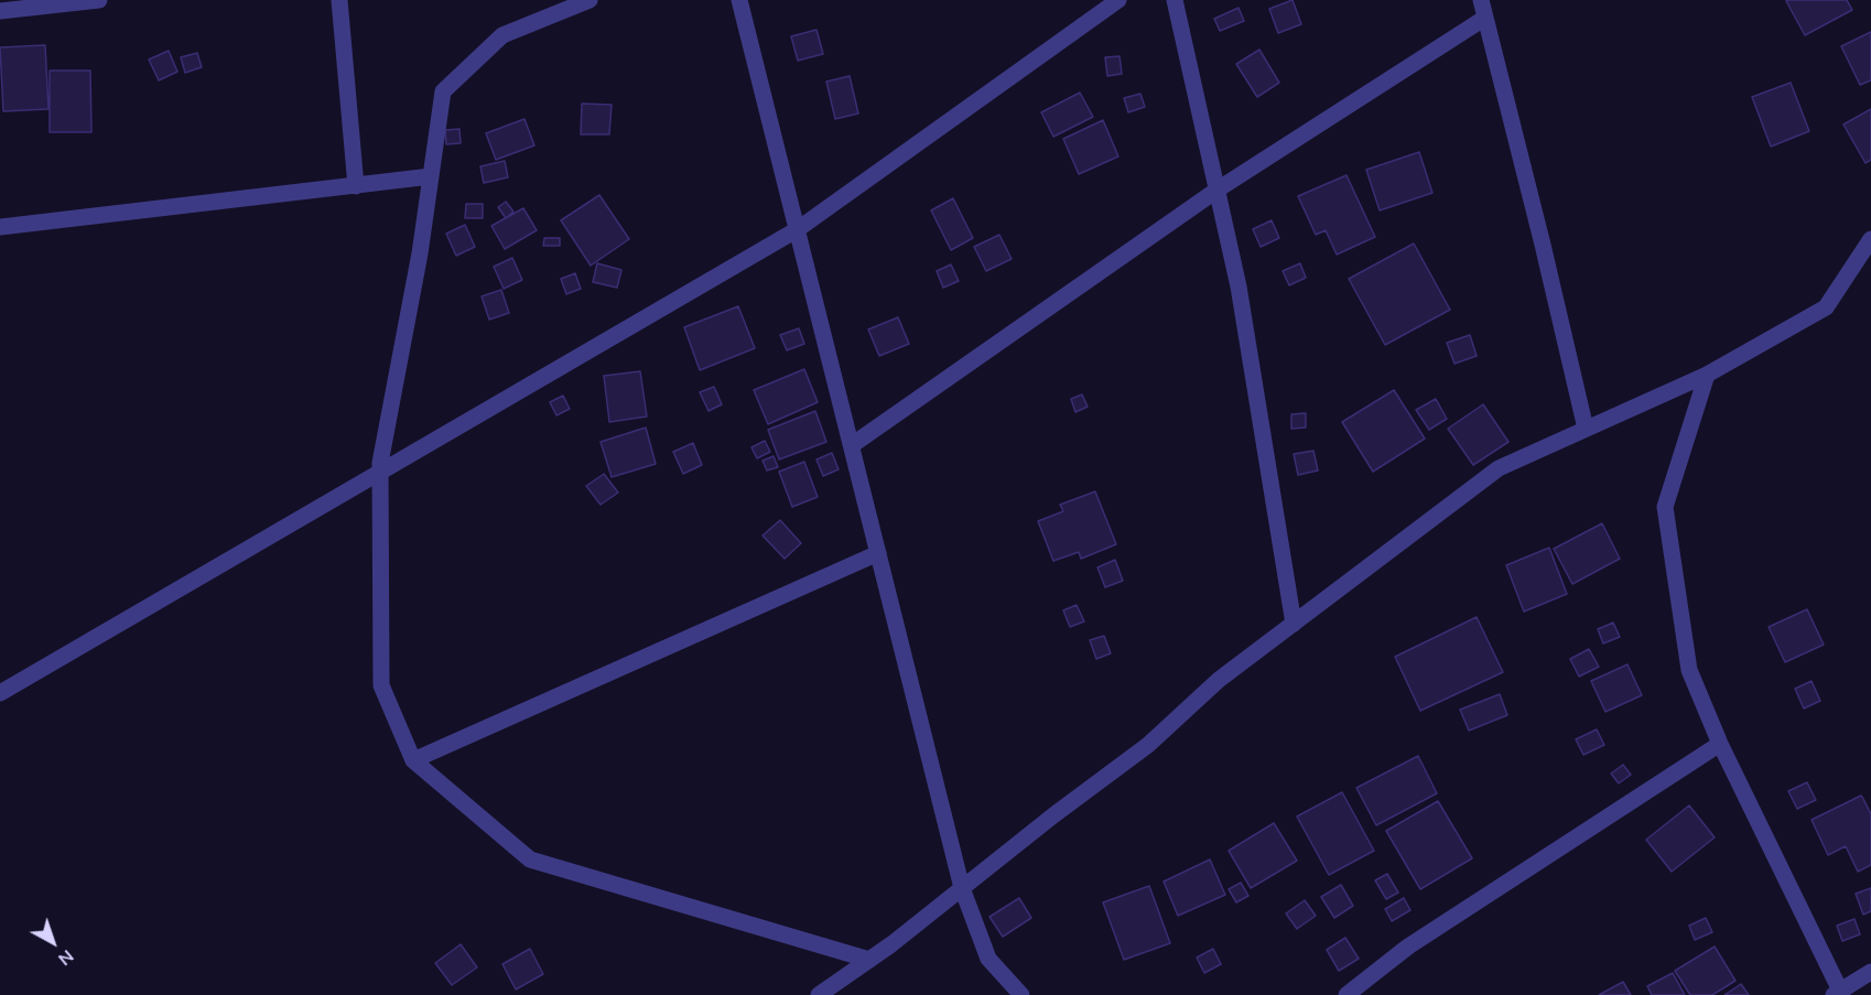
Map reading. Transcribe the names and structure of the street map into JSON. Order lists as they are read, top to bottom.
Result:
{
  "north": "bottom right"
}
